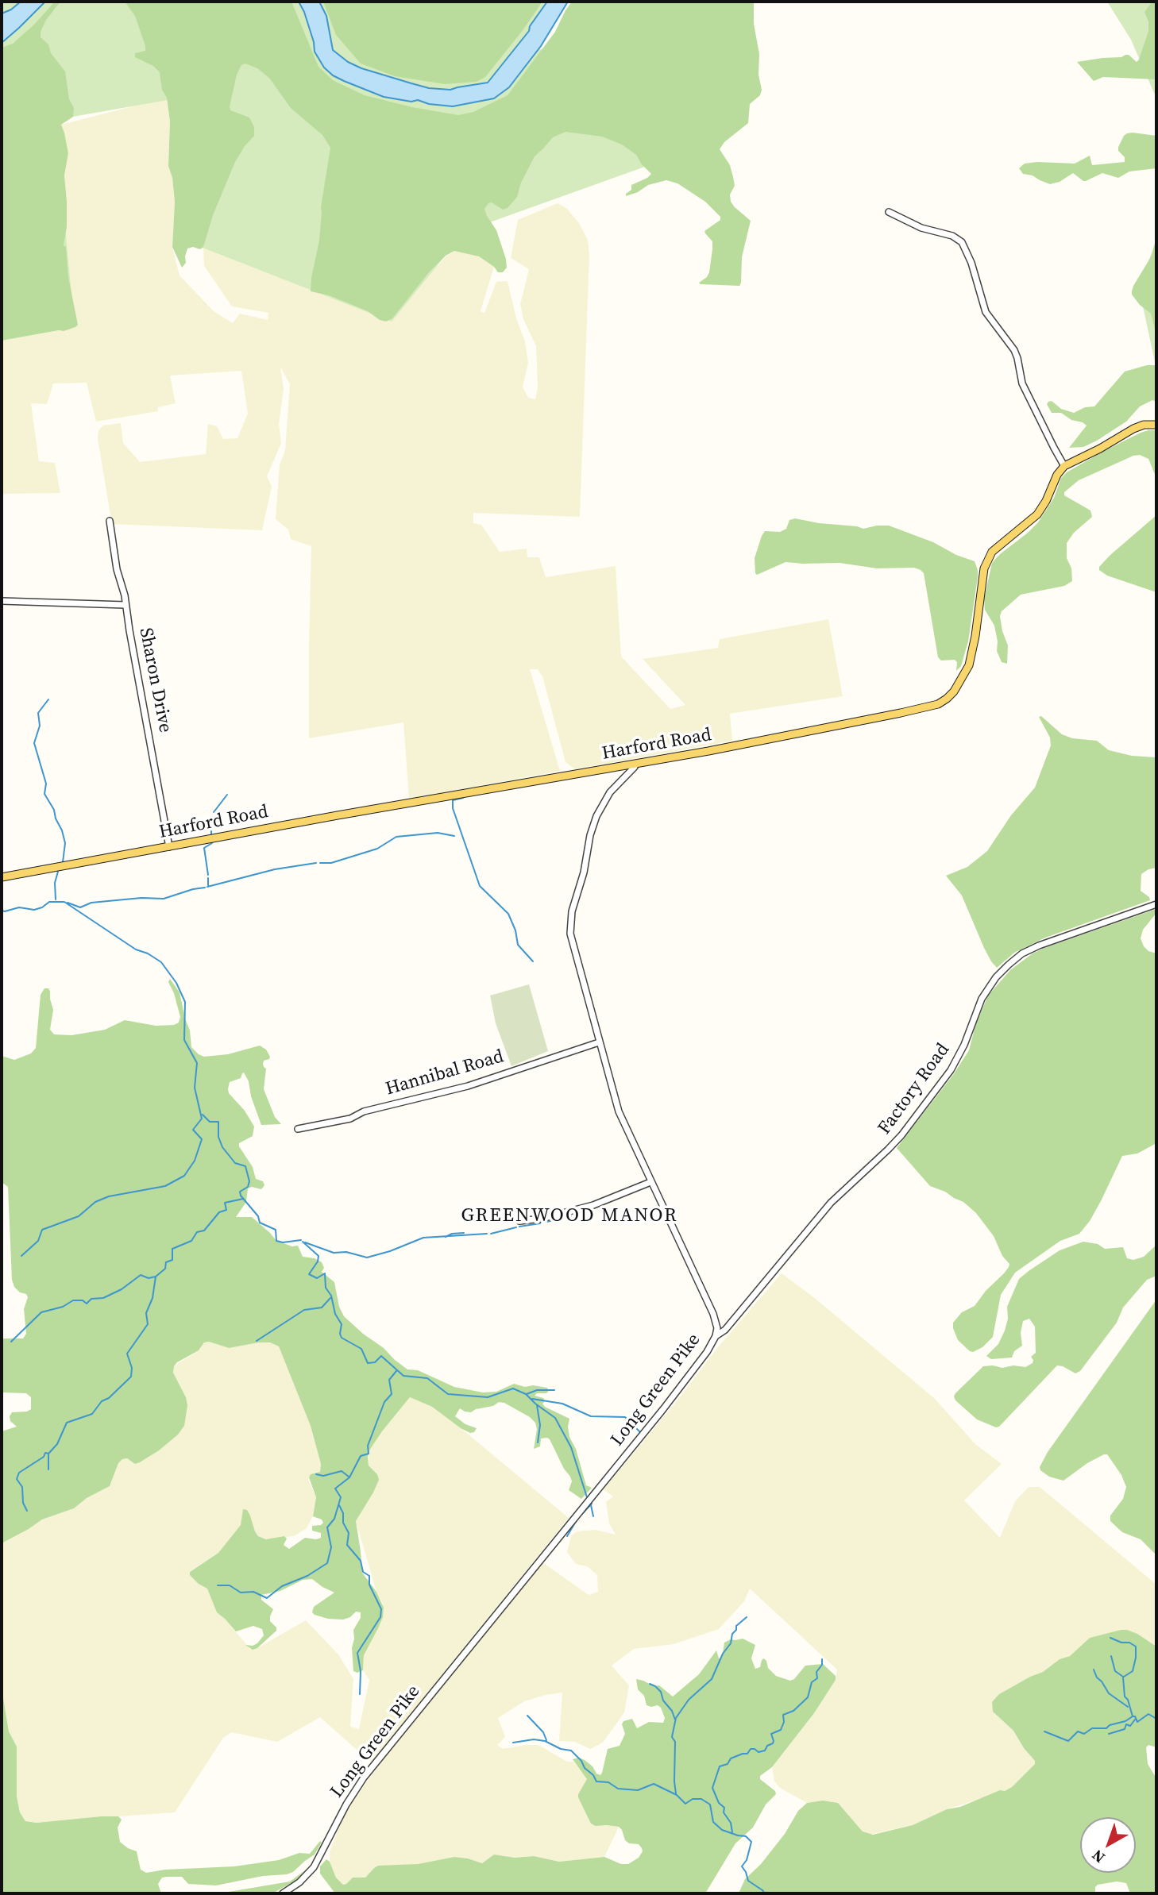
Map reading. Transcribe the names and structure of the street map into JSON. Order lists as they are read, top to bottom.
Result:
{
  "streets": {
    "main road": ["Harford Road"],
    "street": [
      "Sharon Drive",
      "Hannibal Road",
      "Factory Road",
      "Long Green Pike"
    ]
  },
  "crossings": [
    ["Sharon Drive", "Harford Road"],
    ["Harford Road", "Long Green Pike"],
    ["Hannibal Road", "Long Green Pike"],
    ["Factory Road", "Long Green Pike"]
  ],
  "districts": ["GREENWOOD MANOR"],
  "north": "bottom left"
}
